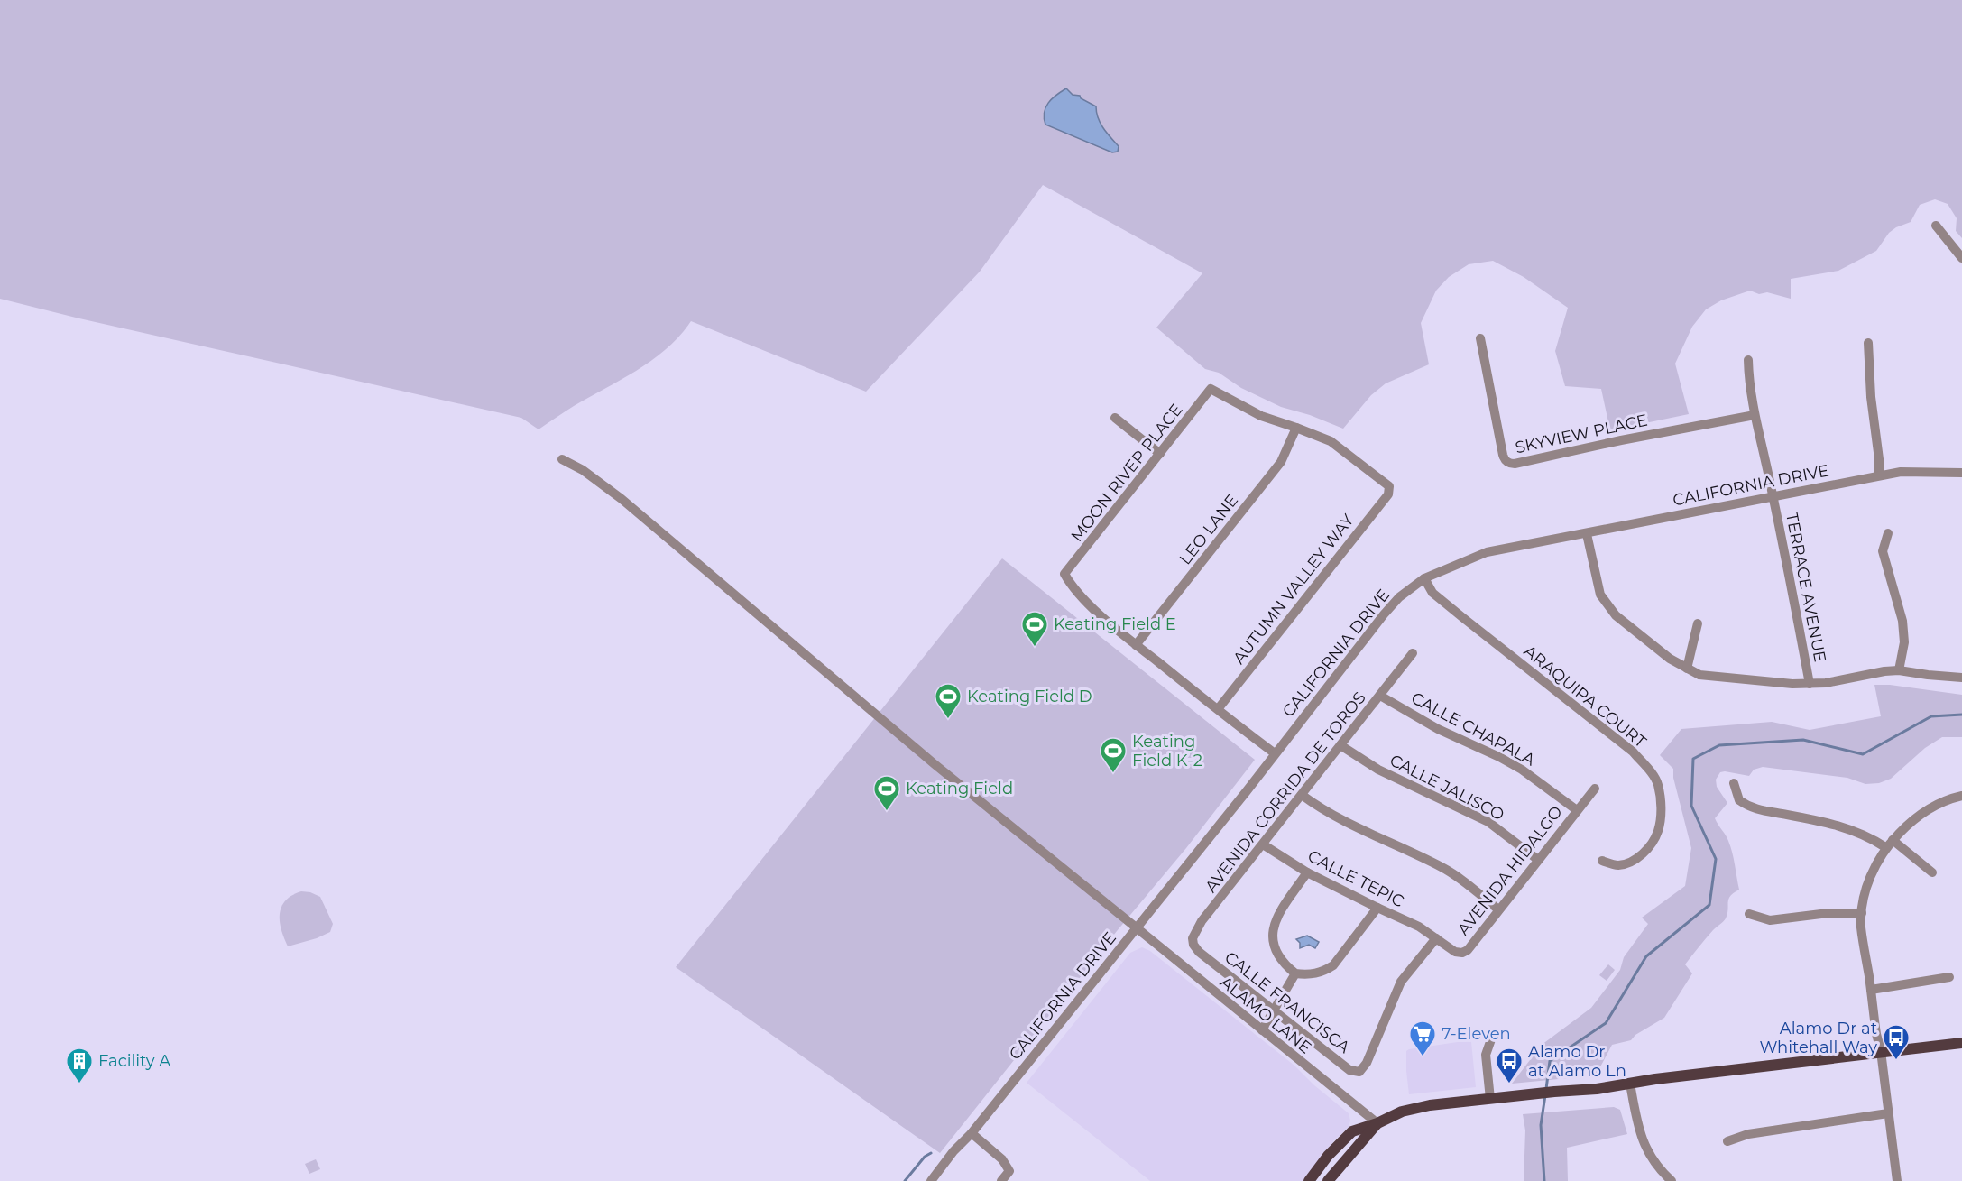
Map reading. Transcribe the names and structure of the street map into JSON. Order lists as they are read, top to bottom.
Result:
{
  "streets": {
    "street": [
      "SKYVIEW PLACE",
      "MOON RIVER PLACE",
      "CALIFORNIA DRIVE",
      "LEO LANE",
      "TERRACE AVENUE",
      "AUTUMN VALLEY WAY",
      "ARAQUIPA COURT",
      "CALLE CHAPALA",
      "CALLE JALISCO",
      "AVENIDA CORRIDA DE TOROS",
      "AVENIDA HIDALGO",
      "CALLE TEPIC",
      "CALLE FRANCISCA",
      "ALAMO LANE"
    ]
  },
  "crossings": [
    ["SKYVIEW PLACE", "TERRACE AVENUE"],
    ["MOON RIVER PLACE", "LEO LANE"],
    ["MOON RIVER PLACE", "AUTUMN VALLEY WAY"],
    ["CALIFORNIA DRIVE", "TERRACE AVENUE"],
    ["CALIFORNIA DRIVE", "ARAQUIPA COURT"],
    ["CALIFORNIA DRIVE", "ALAMO LANE"],
    ["LEO LANE", "AUTUMN VALLEY WAY"],
    ["CALLE CHAPALA", "AVENIDA CORRIDA DE TOROS"],
    ["CALLE CHAPALA", "AVENIDA HIDALGO"],
    ["CALLE JALISCO", "AVENIDA CORRIDA DE TOROS"],
    ["CALLE JALISCO", "AVENIDA HIDALGO"],
    ["AVENIDA CORRIDA DE TOROS", "CALLE TEPIC"],
    ["AVENIDA CORRIDA DE TOROS", "CALLE FRANCISCA"],
    ["AVENIDA HIDALGO", "CALLE TEPIC"],
    ["AVENIDA HIDALGO", "CALLE FRANCISCA"]
  ],
  "places": {
    "sports": [
      "Keating Field E",
      "Keating Field D",
      "Keating Field K-2",
      "Keating Field"
    ],
    "supermarket": ["7-Eleven"],
    "bus stop": ["Alamo Dr at Whitehall Way", "Alamo Dr at Alamo Ln"],
    "building": ["Facility A"]
  }
}
